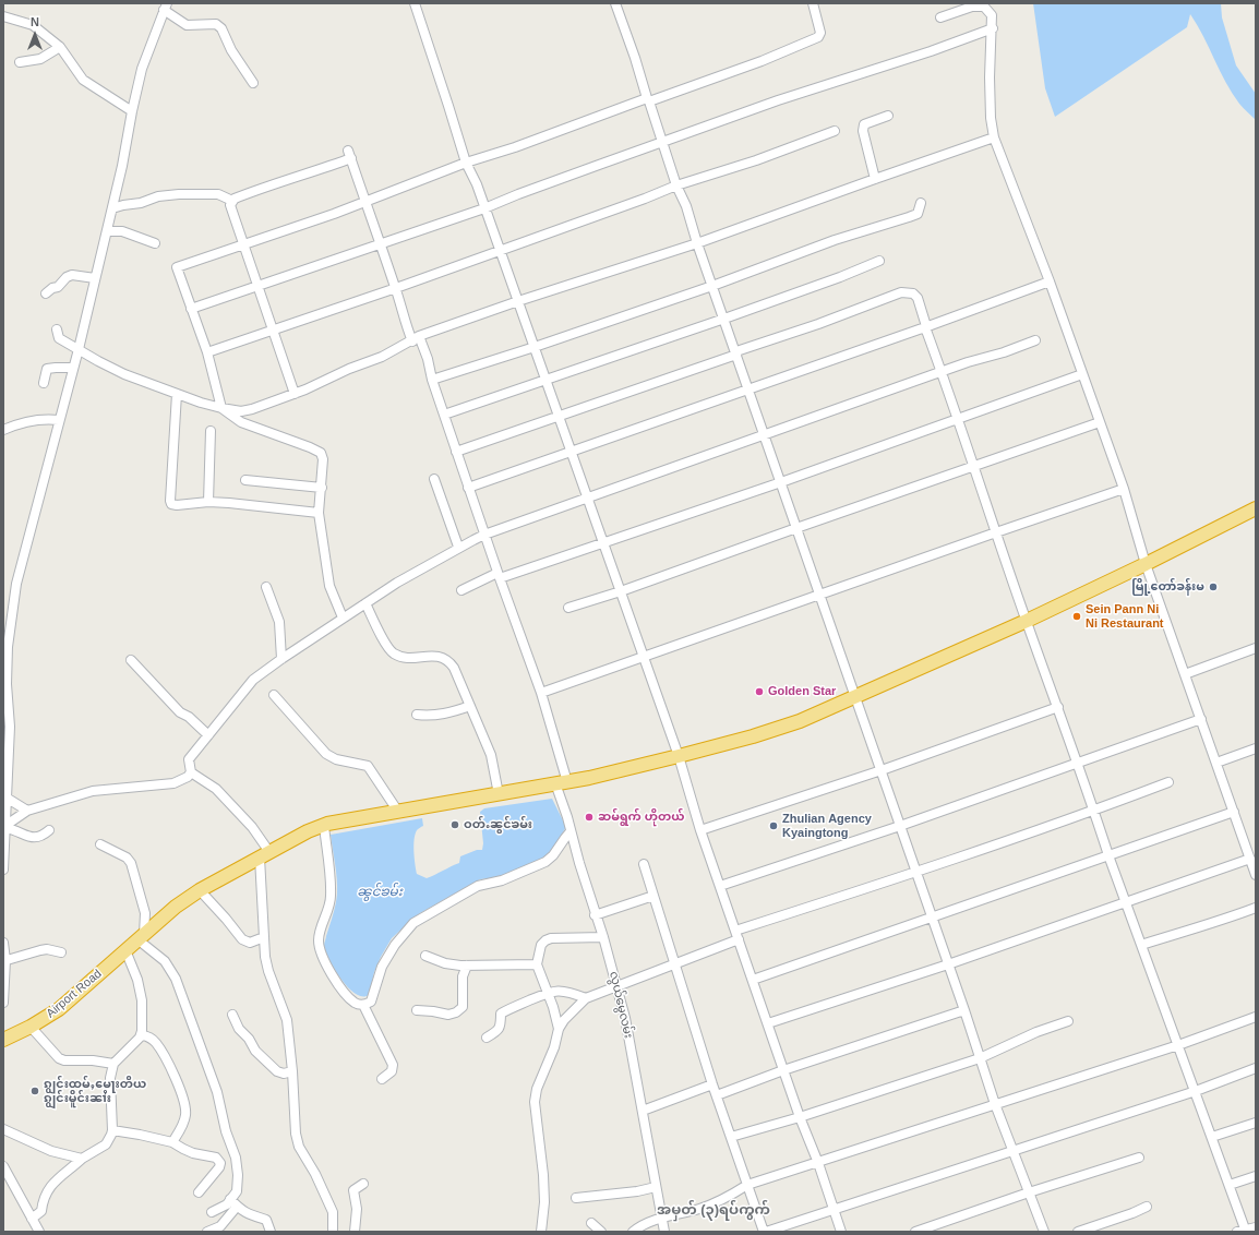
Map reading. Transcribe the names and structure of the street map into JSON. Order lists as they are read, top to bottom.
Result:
{
  "streets": {
    "highway": ["Airport Road"],
    "street": ["လွယ်မွေလမ်း"]
  },
  "crossings": [
    ["Airport Road", "လွယ်မွေလမ်း"]
  ],
  "districts": ["အမှတ် (၃)ရပ်ကွက်"],
  "water": ["ၼွင်ၶမ်း"],
  "places": [
    "မြို့တော်ခန်းမ",
    "Sein Pann Ni Ni Restaurant",
    "Golden Star",
    "ဆမ်ရွက် ဟိုတယ်",
    "ဝတ်ႉၼွင်ၶမ်း",
    "Zhulian Agency Kyaingtong",
    "ၵျွင်းထမ်ႇမေႃးတိယ ၵျွင်းမိူင်းၼၢႆး"
  ],
  "north": "top"
}
